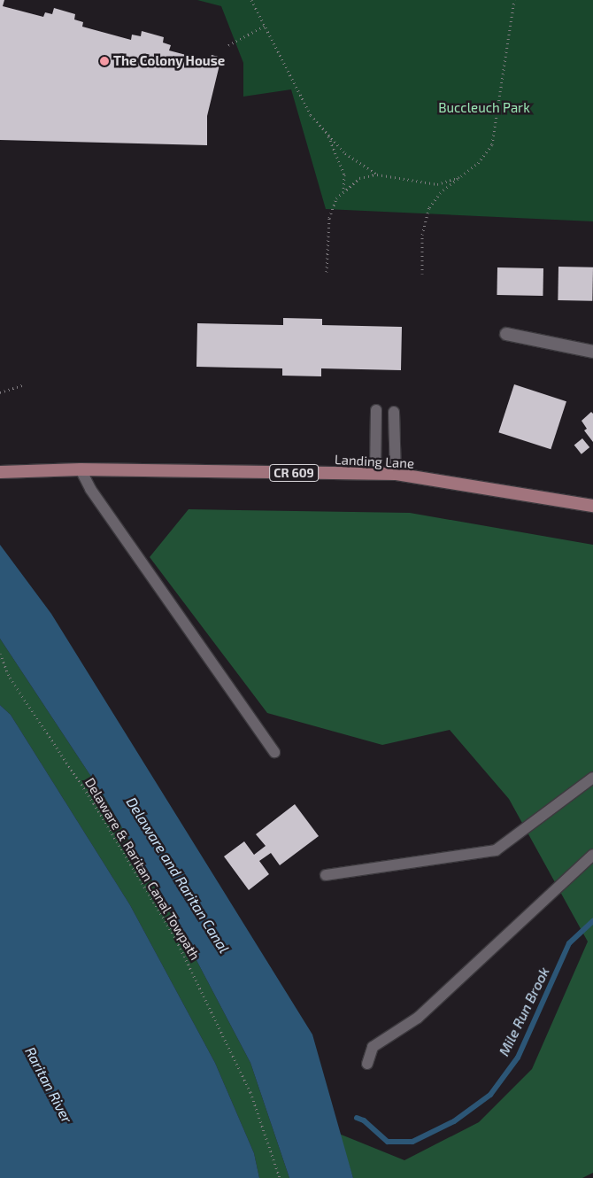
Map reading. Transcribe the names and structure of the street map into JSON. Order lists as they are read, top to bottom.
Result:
{
  "streets": {
    "main road": ["Landing Lane", "CR 609"],
    "path": ["Delaware & Raritan Canal Towpath"]
  },
  "water": ["Delaware and Raritan Canal", "Mile Run Brook", "Raritan River"],
  "parks": ["Buccleuch Park"],
  "places": ["The Colony House"]
}
